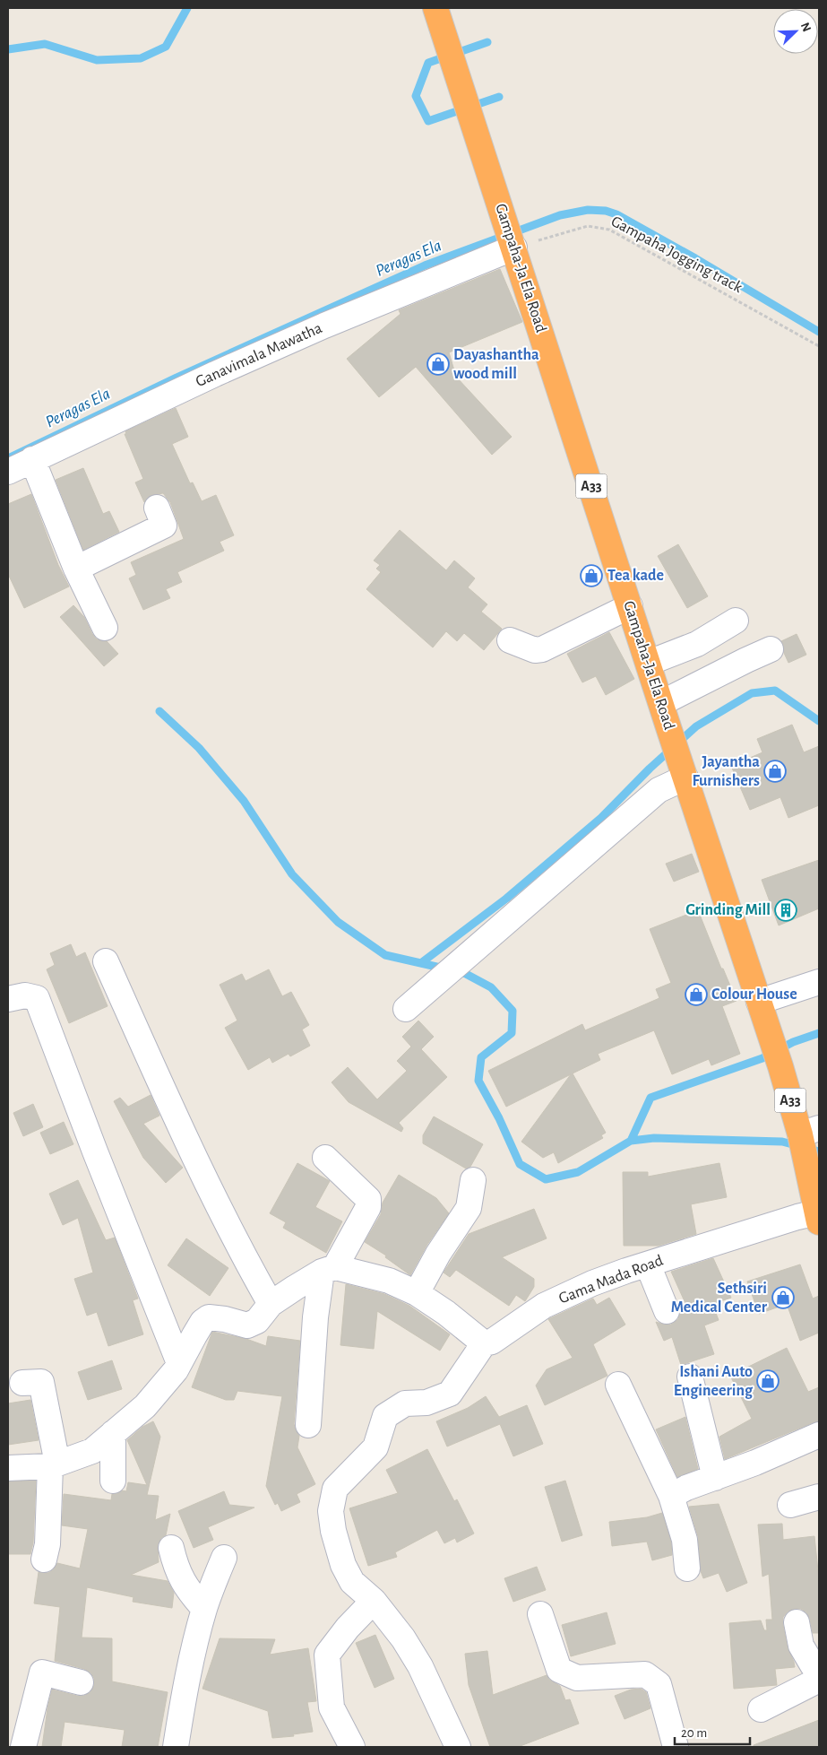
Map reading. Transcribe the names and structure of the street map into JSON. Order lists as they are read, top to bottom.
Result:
{
  "streets": {
    "highway": ["Gampaha-Ja Ela Road", "A33"],
    "street": ["Ganavimala Mawatha", "Gama Mada Road"],
    "path": ["Gampaha Jogging track"]
  },
  "crossings": [
    ["Gampaha Jogging track", "Gampaha-Ja Ela Road"],
    ["Gampaha Jogging track", "Ganavimala Mawatha"],
    ["Gampaha-Ja Ela Road", "Ganavimala Mawatha"],
    ["Gampaha-Ja Ela Road", "Gama Mada Road"]
  ],
  "water": ["Peragas Ela"],
  "places": {
    "shop": [
      "Dayashantha wood mill",
      "Tea kade",
      "Jayantha Furnishers",
      "Colour House",
      "Sethsiri Medical Center",
      "Ishani Auto Engineering"
    ],
    "building": ["Grinding Mill"]
  },
  "scale_bar": "20 m",
  "north": "top right"
}
